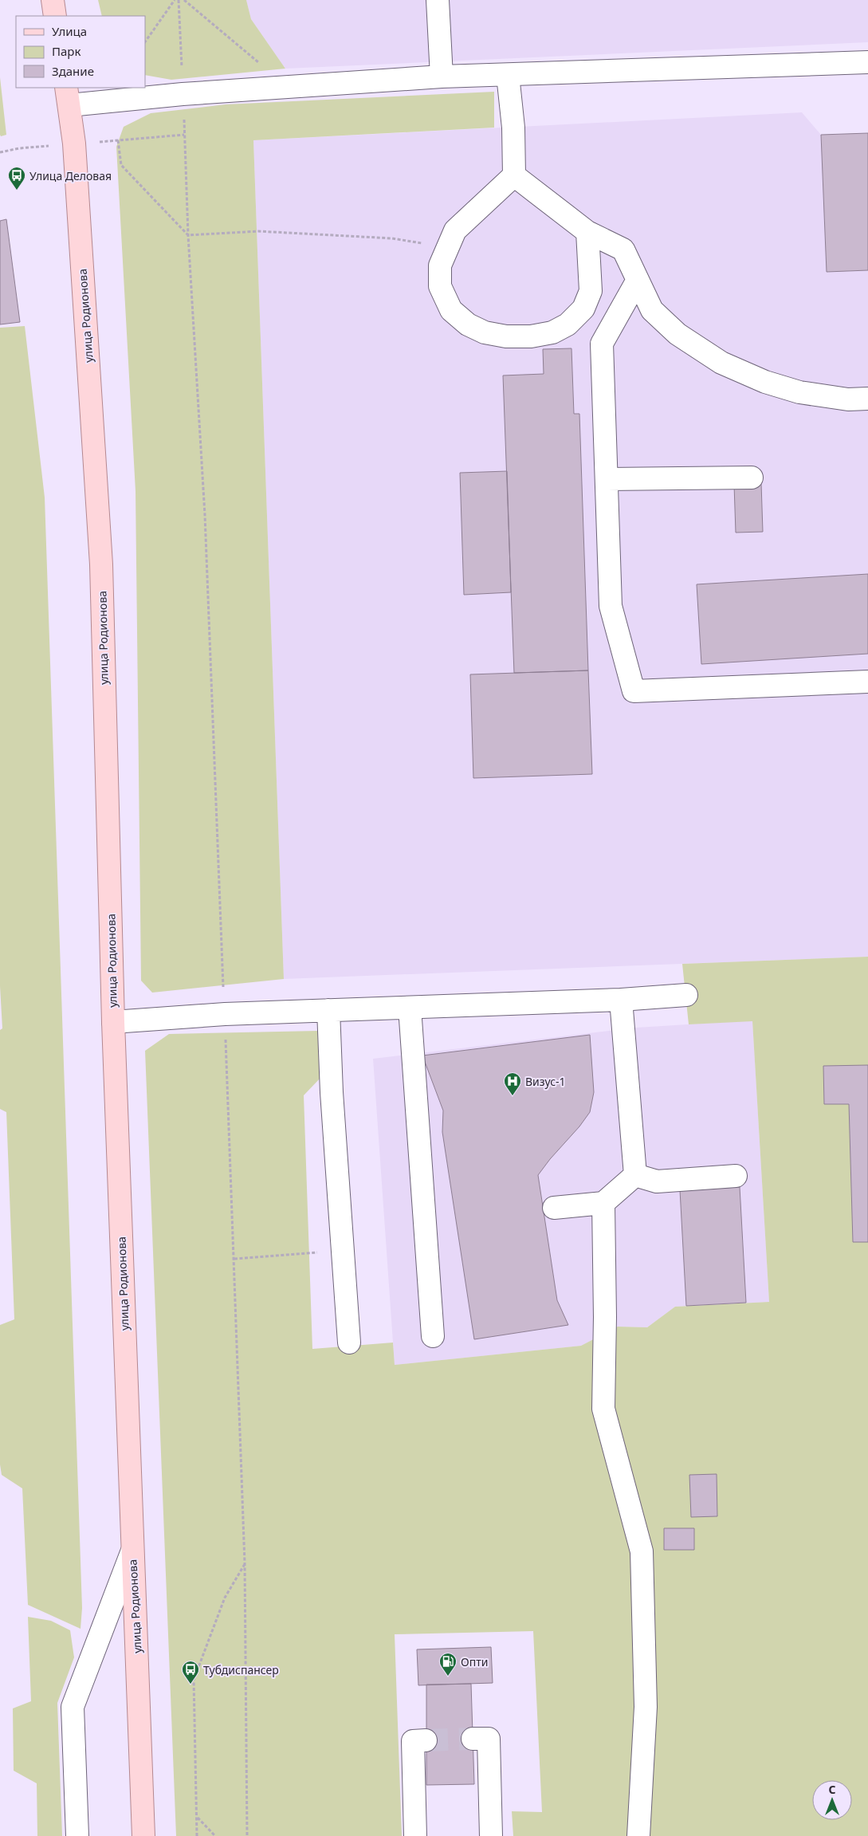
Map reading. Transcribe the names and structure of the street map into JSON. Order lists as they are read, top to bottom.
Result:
{
  "streets": {
    "main road": ["улица Родионова"]
  },
  "places": {
    "bus stop": ["Улица Деловая", "Тубдиспансер"],
    "hospital": ["Визус-1"],
    "fuel station": ["Опти"]
  },
  "legend": ["Улица", "Парк", "Здание"],
  "north": "top"
}
